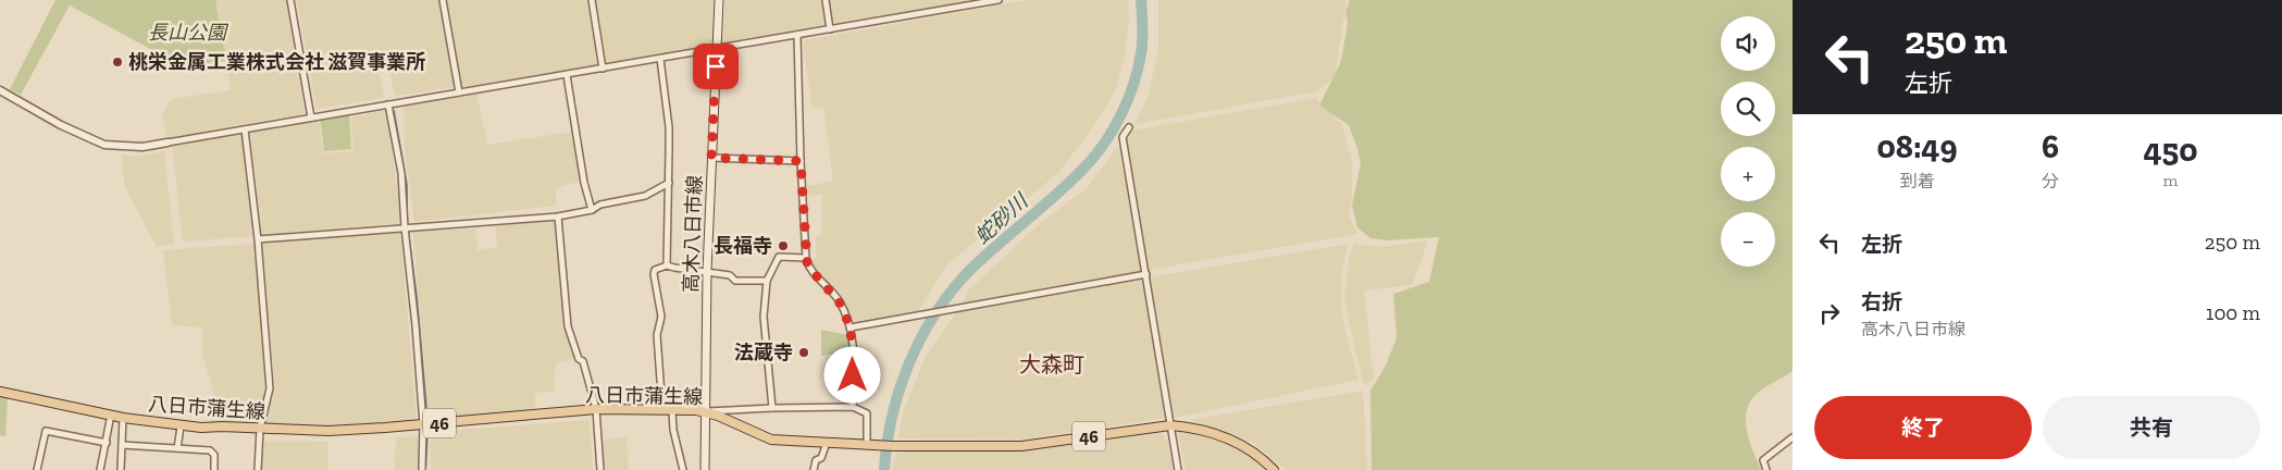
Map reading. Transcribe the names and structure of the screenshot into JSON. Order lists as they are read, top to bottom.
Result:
{
  "streets": {
    "main road": ["高木八日市線", "八日市蒲生線", "46"]
  },
  "crossings": [
    ["高木八日市線", "八日市蒲生線"]
  ],
  "districts": ["大森町"],
  "water": ["蛇砂川"],
  "parks": ["長山公園"],
  "places": ["桃栄金属工業株式会社 滋賀事業所", "長福寺", "法蔵寺"],
  "page": {
    "turn": ["250 m", "左折"],
    "map_buttons": ["+", "−"],
    "eta": [
      "08:49",
      "到着",
      "6",
      "分",
      "450",
      "m"
    ],
    "list": [
      {
        "name": "左折",
        "value": "250 m"
      },
      {
        "name": "右折",
        "note": "高木八日市線",
        "value": "100 m"
      }
    ],
    "buttons": ["終了", "共有"]
  }
}
